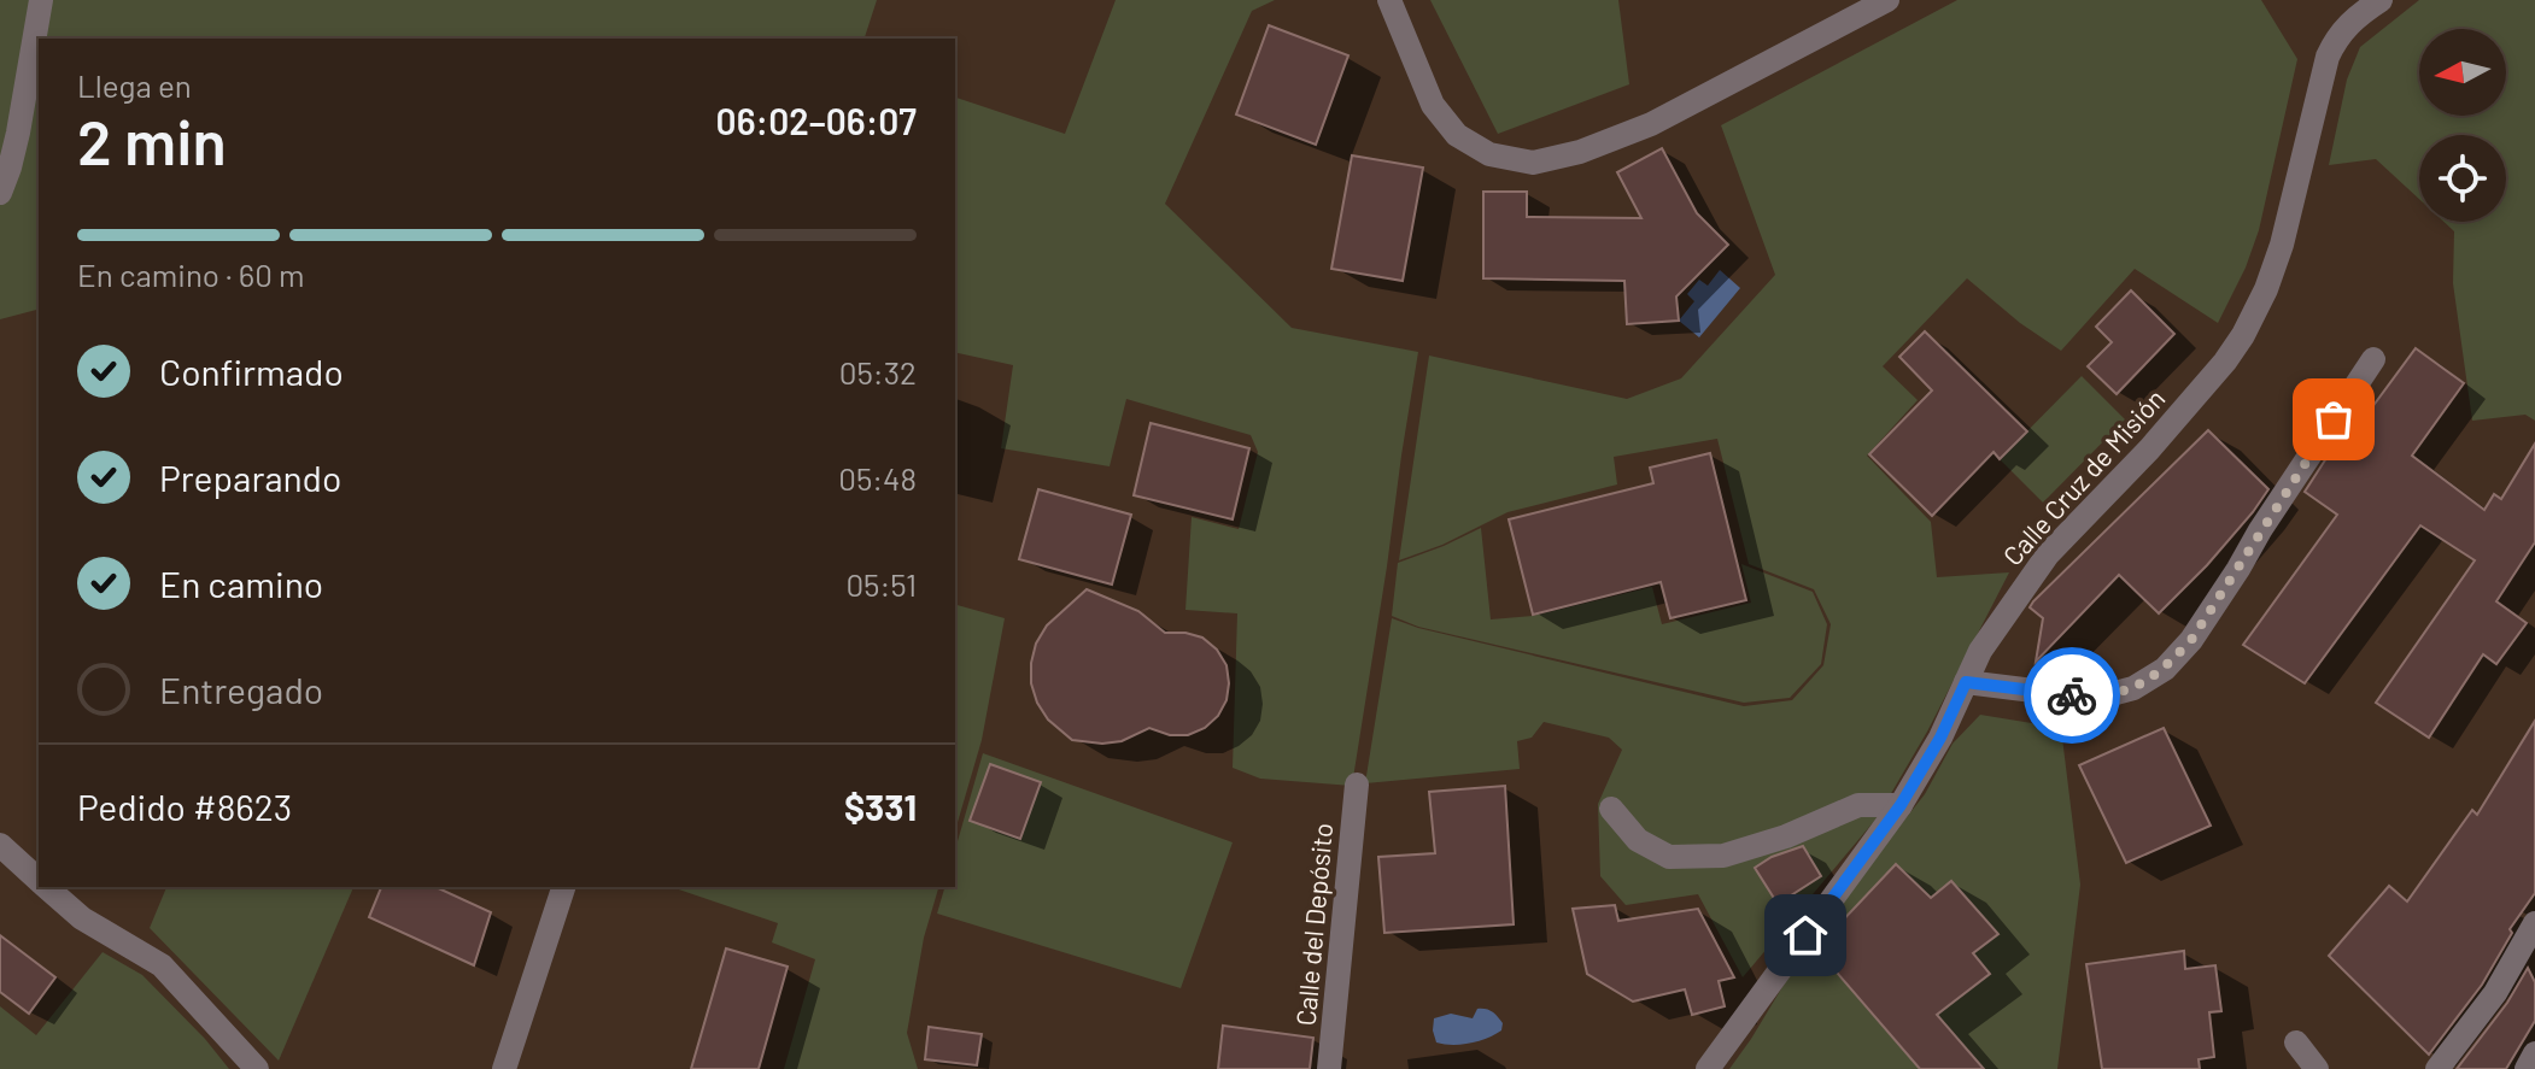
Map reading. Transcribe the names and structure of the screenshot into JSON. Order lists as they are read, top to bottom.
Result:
{
  "streets": {
    "street": ["Calle Cruz de Misión", "Calle del Depósito"]
  },
  "north": "left",
  "page": {
    "heading": ["2 min", "Llega en", "06:02–06:07"],
    "panel": ["Pedido #8623", "$331"],
    "bar": "En camino · 60 m",
    "list": [
      ["Confirmado", "05:32"],
      ["Preparando", "05:48"],
      ["En camino", "05:51"],
      "Entregado"
    ]
  }
}
